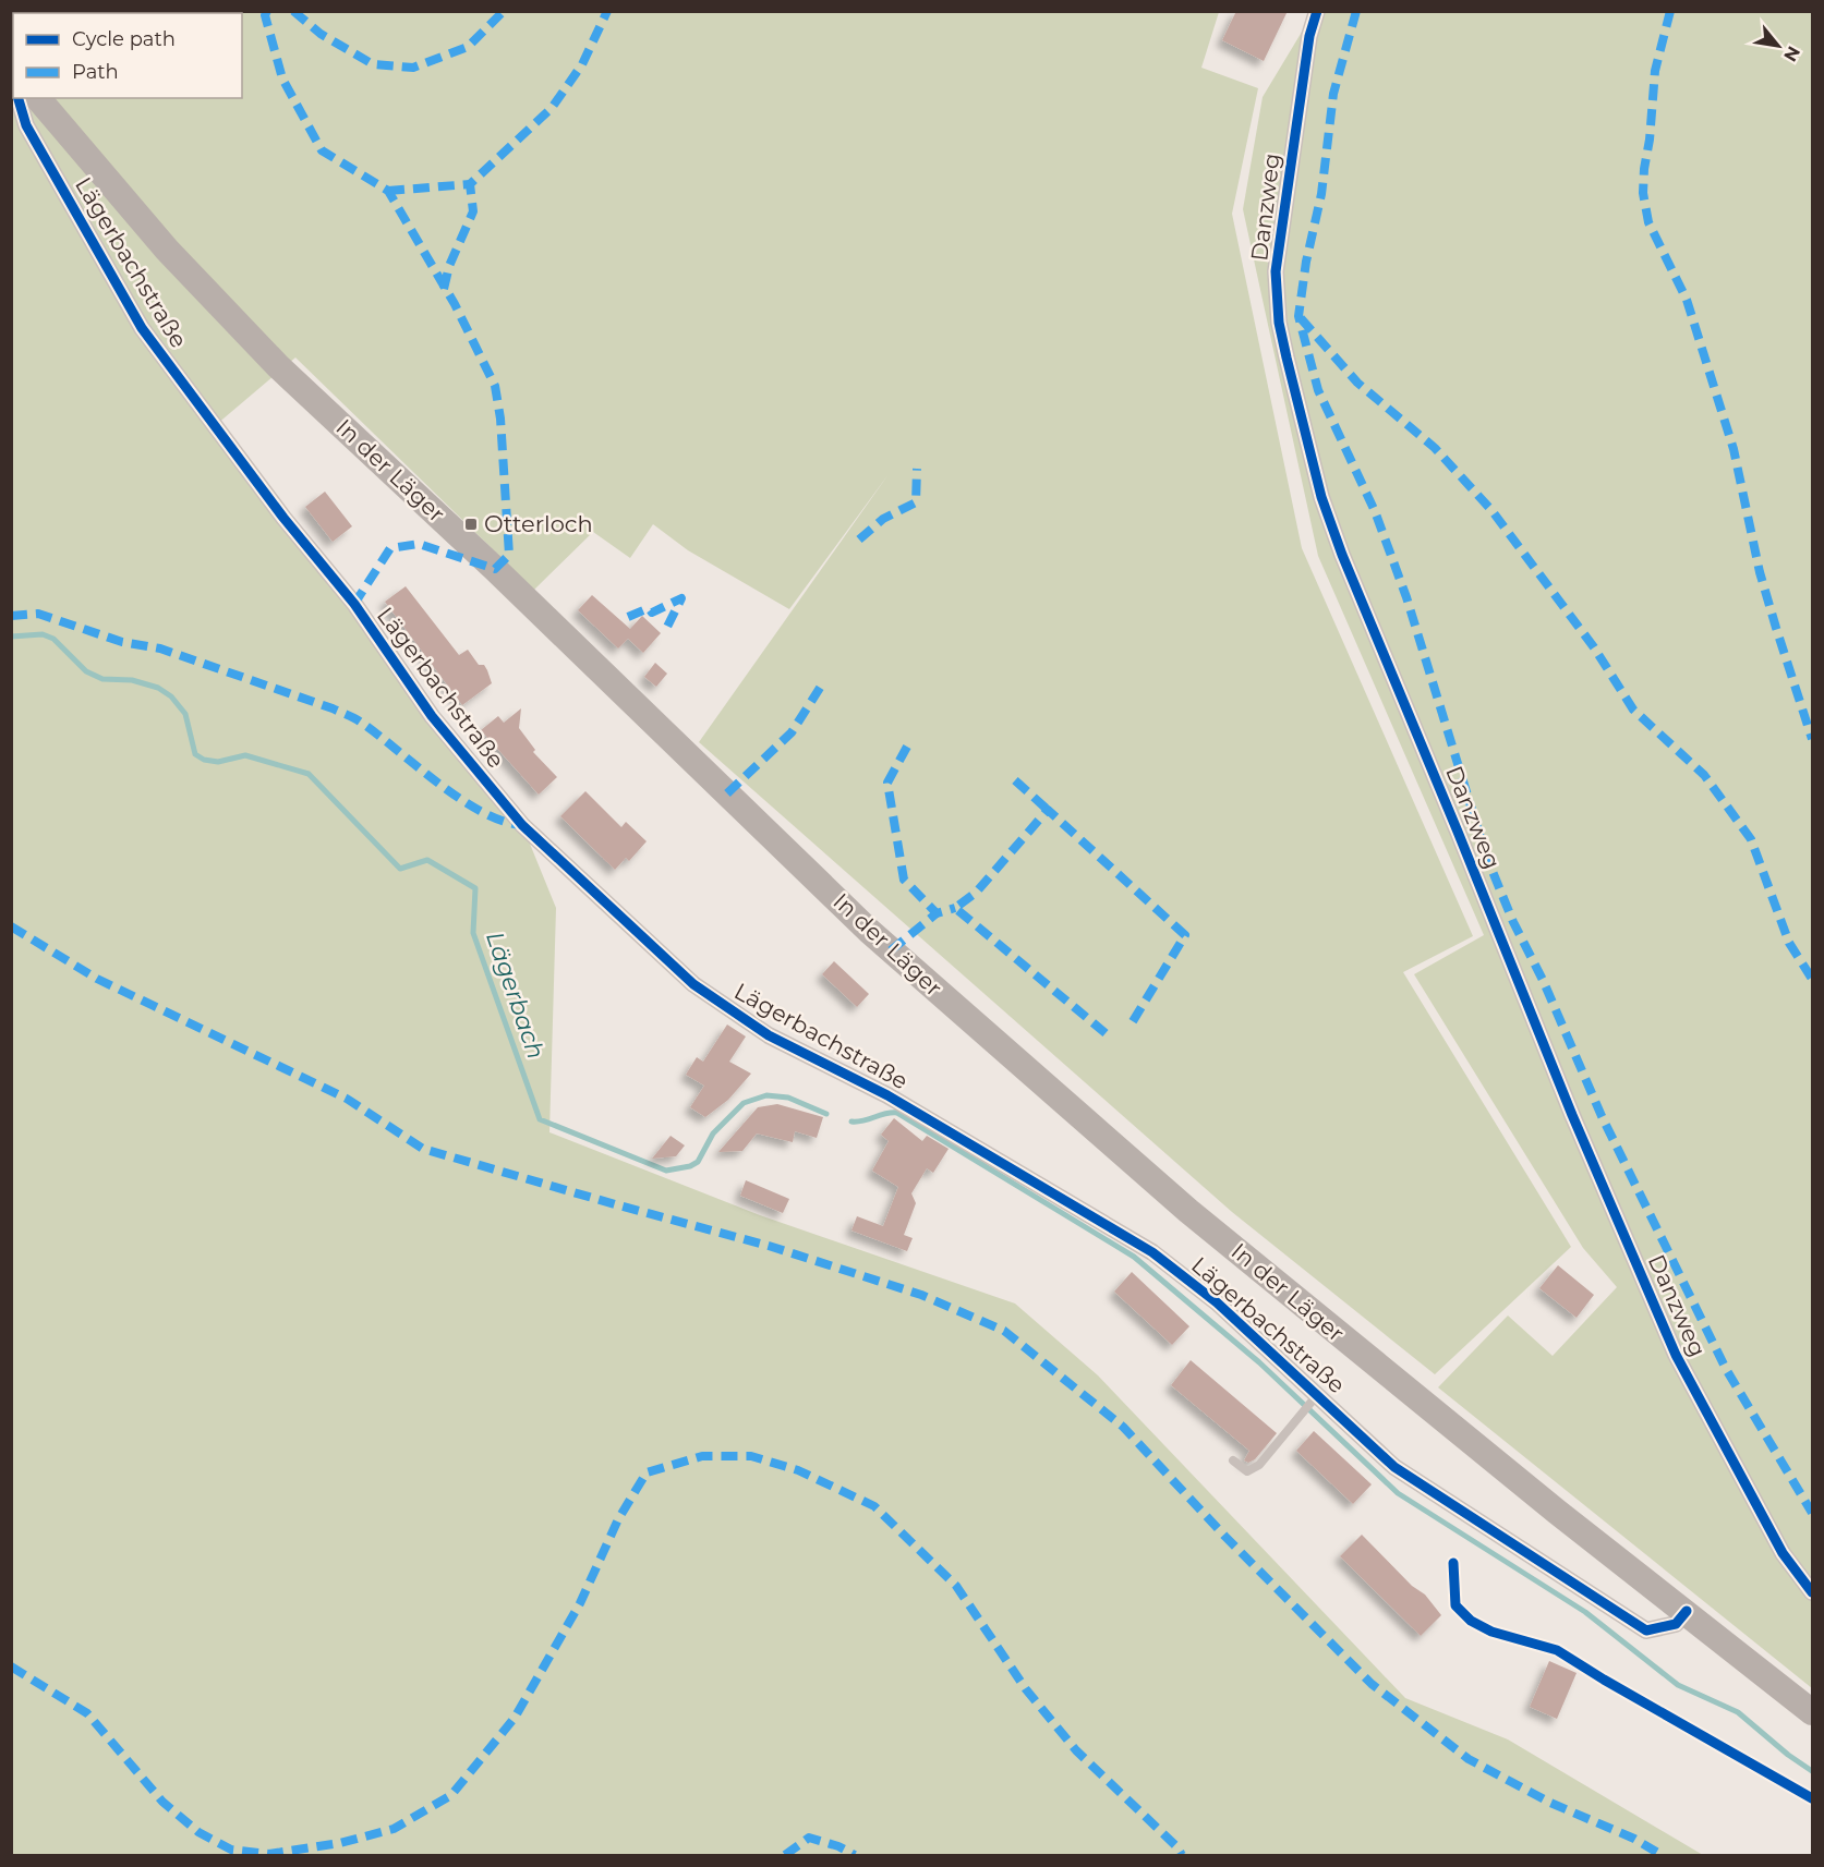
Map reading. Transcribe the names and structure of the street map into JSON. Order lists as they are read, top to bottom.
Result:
{
  "streets": {
    "main road": ["In der Läger"],
    "street": ["Danzweg", "Lägerbachstraße"]
  },
  "crossings": [
    ["Lägerbachstraße", "In der Läger"]
  ],
  "water": ["Lägerbach"],
  "places": {
    "transit": ["Otterloch"]
  },
  "legend": ["Cycle path", "Path"],
  "north": "bottom right"
}
